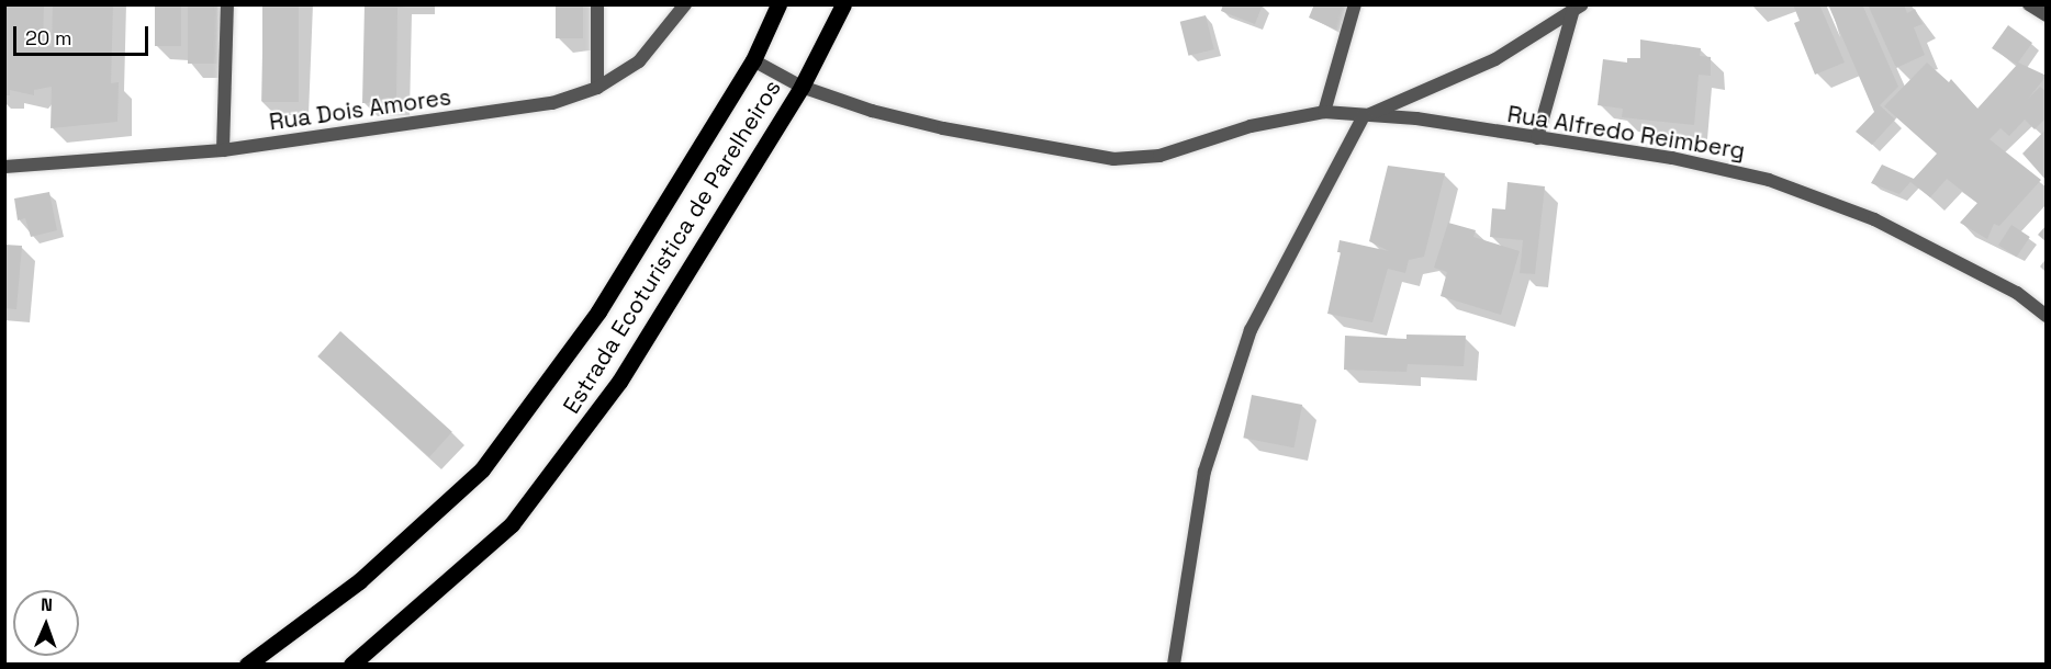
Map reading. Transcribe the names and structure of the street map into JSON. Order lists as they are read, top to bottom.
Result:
{
  "streets": {
    "main road": ["Estrada Ecoturistica de Parelheiros"],
    "street": ["Rua Dois Amores", "Rua Alfredo Reimberg"]
  },
  "crossings": [
    ["Rua Alfredo Reimberg", "Estrada Ecoturistica de Parelheiros"]
  ],
  "scale_bar": "20 m",
  "north": "top"
}
